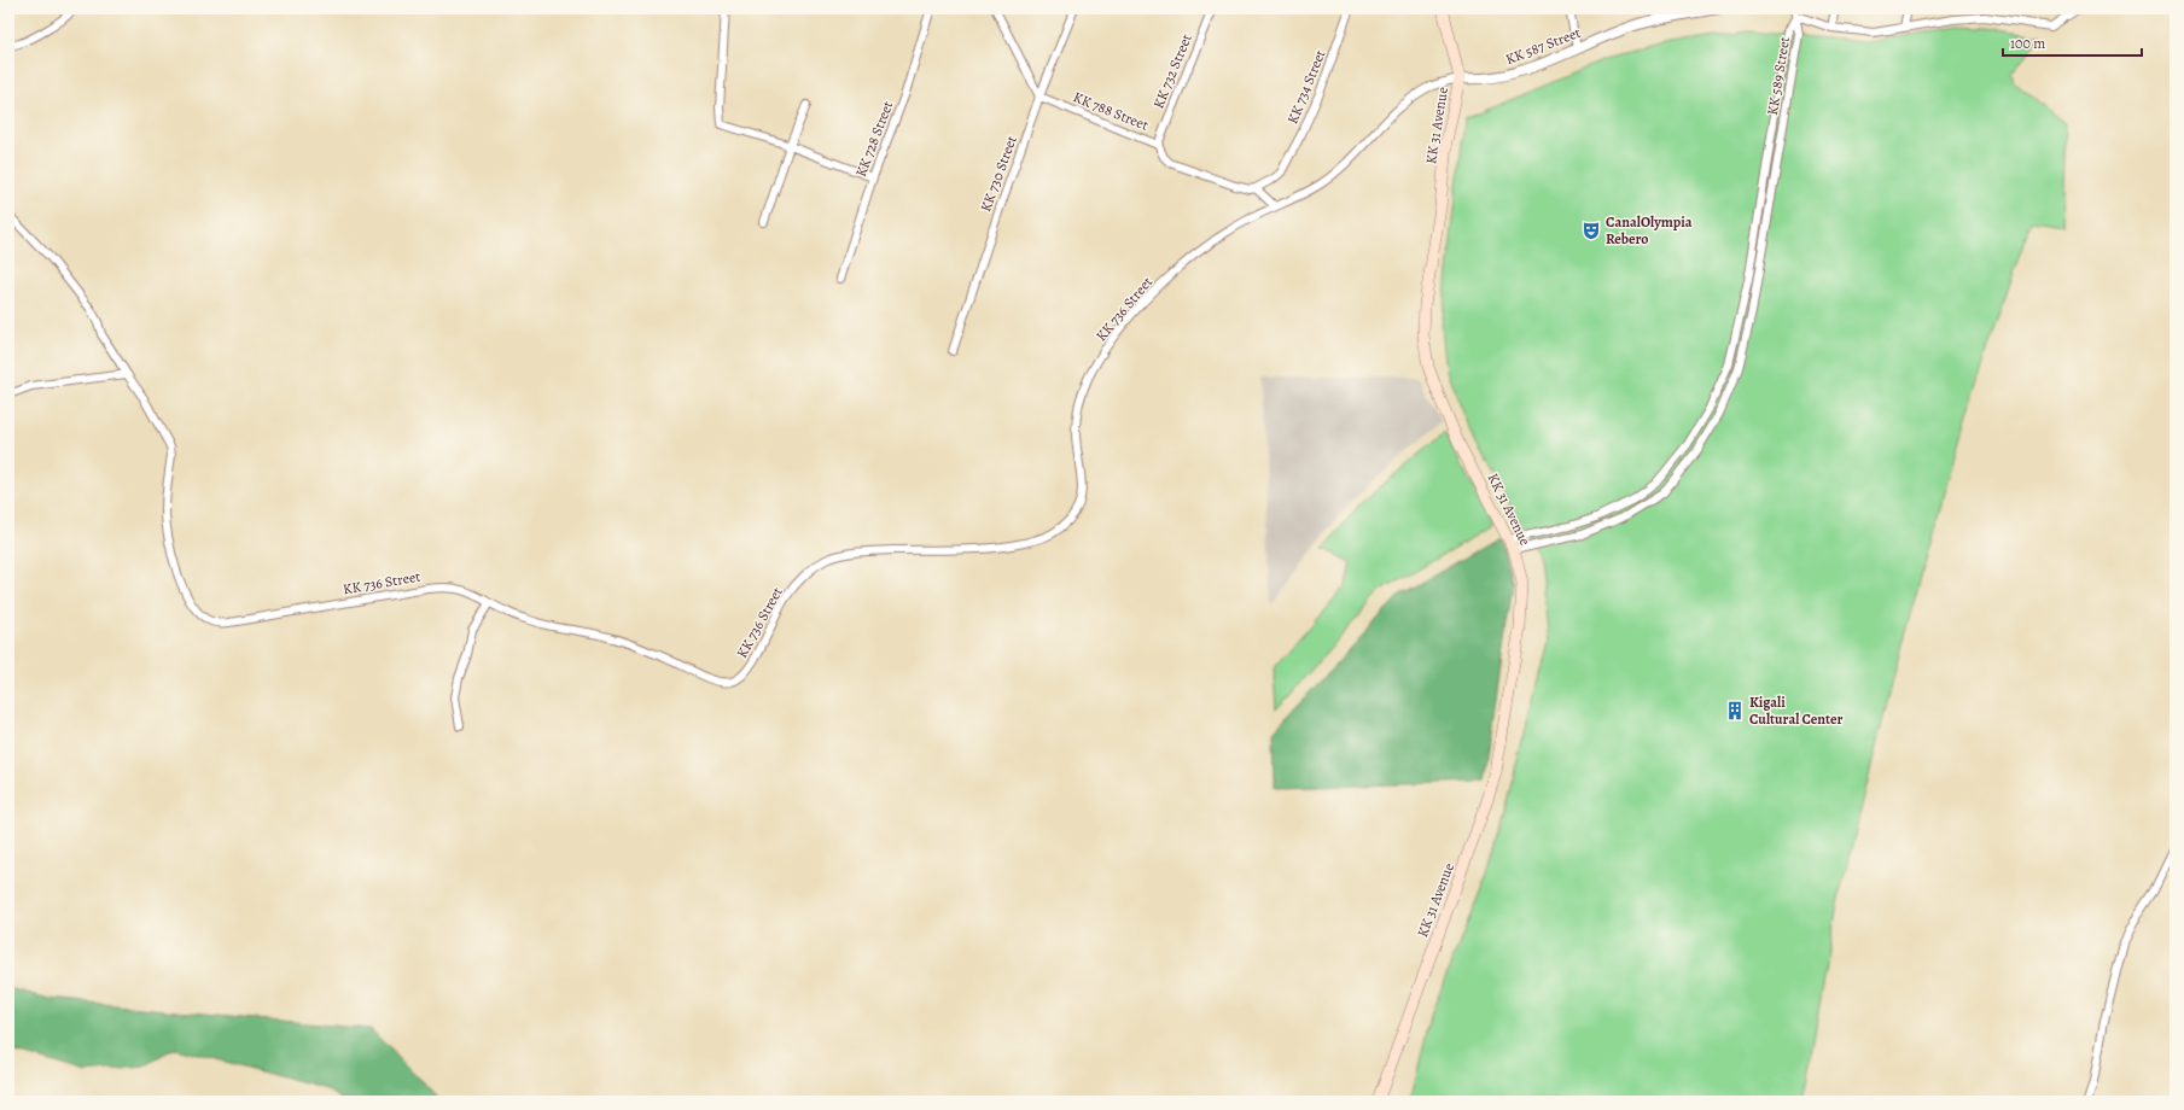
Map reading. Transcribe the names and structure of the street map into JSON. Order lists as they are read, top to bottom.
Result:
{
  "streets": {
    "main road": ["KK 31 Avenue"],
    "street": [
      "KK 587 Street",
      "KK 732 Street",
      "KK 589 Street",
      "KK 734 Street",
      "KK 788 Street",
      "KK 728 Street",
      "KK 730 Street",
      "KK 736 Street"
    ]
  },
  "crossings": [
    ["KK 587 Street", "KK 31 Avenue"],
    ["KK 587 Street", "KK 736 Street"],
    ["KK 732 Street", "KK 788 Street"],
    ["KK 589 Street", "KK 31 Avenue"],
    ["KK 734 Street", "KK 788 Street"],
    ["KK 788 Street", "KK 730 Street"],
    ["KK 31 Avenue", "KK 736 Street"]
  ],
  "places": {
    "theatre": ["CanalOlympia Rebero"],
    "building": ["Kigali Cultural Center"]
  },
  "scale_bar": "100 m"
}
